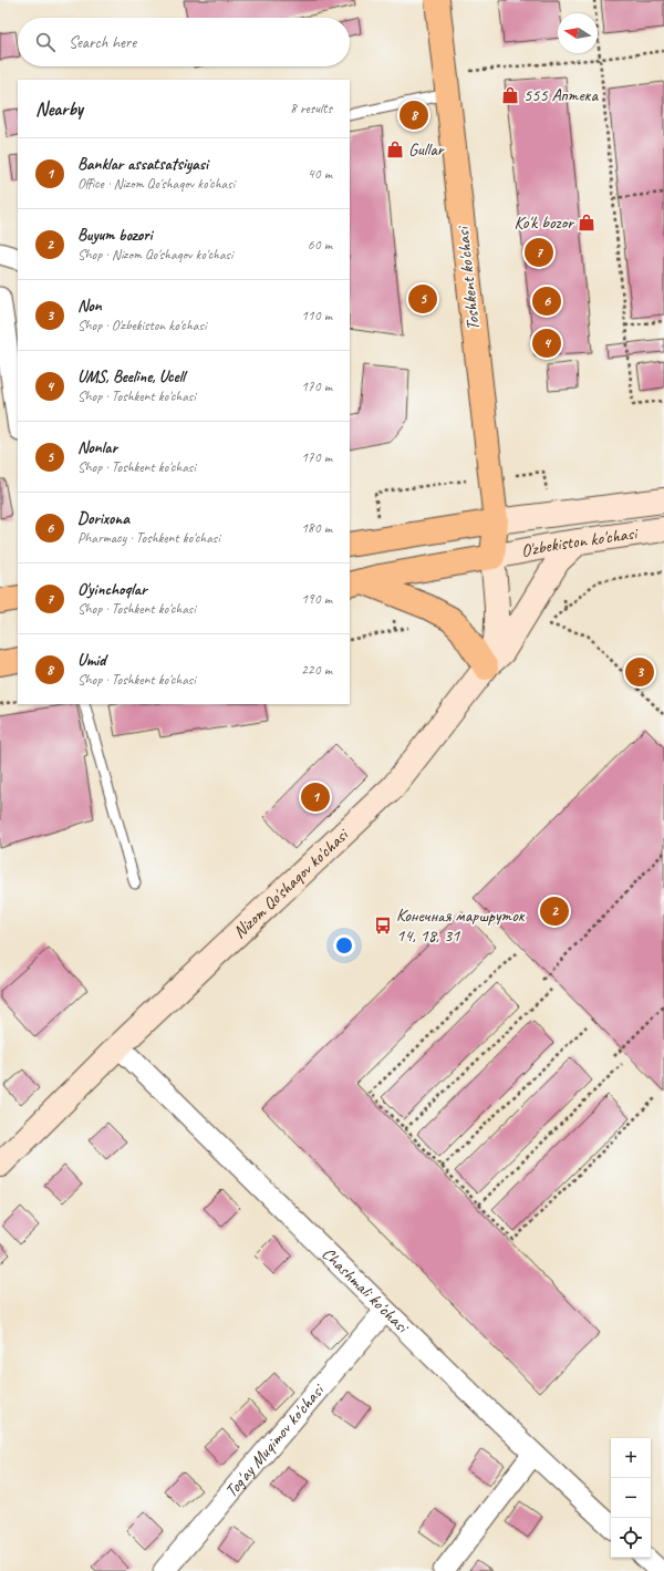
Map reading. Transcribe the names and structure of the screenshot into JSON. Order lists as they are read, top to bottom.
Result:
{
  "streets": {
    "main road": ["Toshkent ko'chasi", "O'zbekiston ko'chasi", "Nizom Qo'shaqov ko'chasi"],
    "street": ["Chashmali ko'chasi", "Tog'ay Muqimov ko'chasi"]
  },
  "crossings": [
    ["Toshkent ko'chasi", "O'zbekiston ko'chasi"],
    ["Toshkent ko'chasi", "Nizom Qo'shaqov ko'chasi"],
    ["O'zbekiston ko'chasi", "Nizom Qo'shaqov ko'chasi"],
    ["Nizom Qo'shaqov ko'chasi", "Chashmali ko'chasi"],
    ["Chashmali ko'chasi", "Tog'ay Muqimov ko'chasi"]
  ],
  "places": {
    "shop": ["555 Аптека", "Gullar", "Ko'k bozor"],
    "bus stop": ["Конечная маршруток 14, 18, 31"]
  },
  "north": "left",
  "page": {
    "search": "Search here",
    "heading": ["Nearby", "8 results"],
    "pins": [
      "8",
      "7",
      "5",
      "6",
      "4",
      "3",
      "1",
      "2"
    ],
    "list": [
      {
        "mark": "1",
        "name": "Banklar assatsatsiyasi",
        "note": "Office · Nizom Qo'shaqov ko'chasi",
        "value": "40 m"
      },
      {
        "mark": "2",
        "name": "Buyum bozori",
        "note": "Shop · Nizom Qo'shaqov ko'chasi",
        "value": "60 m"
      },
      {
        "mark": "3",
        "name": "Non",
        "note": "Shop · O'zbekiston ko'chasi",
        "value": "110 m"
      },
      {
        "mark": "4",
        "name": "UMS, Beeline, Ucell",
        "note": "Shop · Toshkent ko'chasi",
        "value": "170 m"
      },
      {
        "mark": "5",
        "name": "Nonlar",
        "note": "Shop · Toshkent ko'chasi",
        "value": "170 m"
      },
      {
        "mark": "6",
        "name": "Dorixona",
        "note": "Pharmacy · Toshkent ko'chasi",
        "value": "180 m"
      },
      {
        "mark": "7",
        "name": "O'yinchoqlar",
        "note": "Shop · Toshkent ko'chasi",
        "value": "190 m"
      },
      {
        "mark": "8",
        "name": "Umid",
        "note": "Shop · Toshkent ko'chasi",
        "value": "220 m"
      }
    ],
    "map_buttons": ["+", "−"]
  }
}
